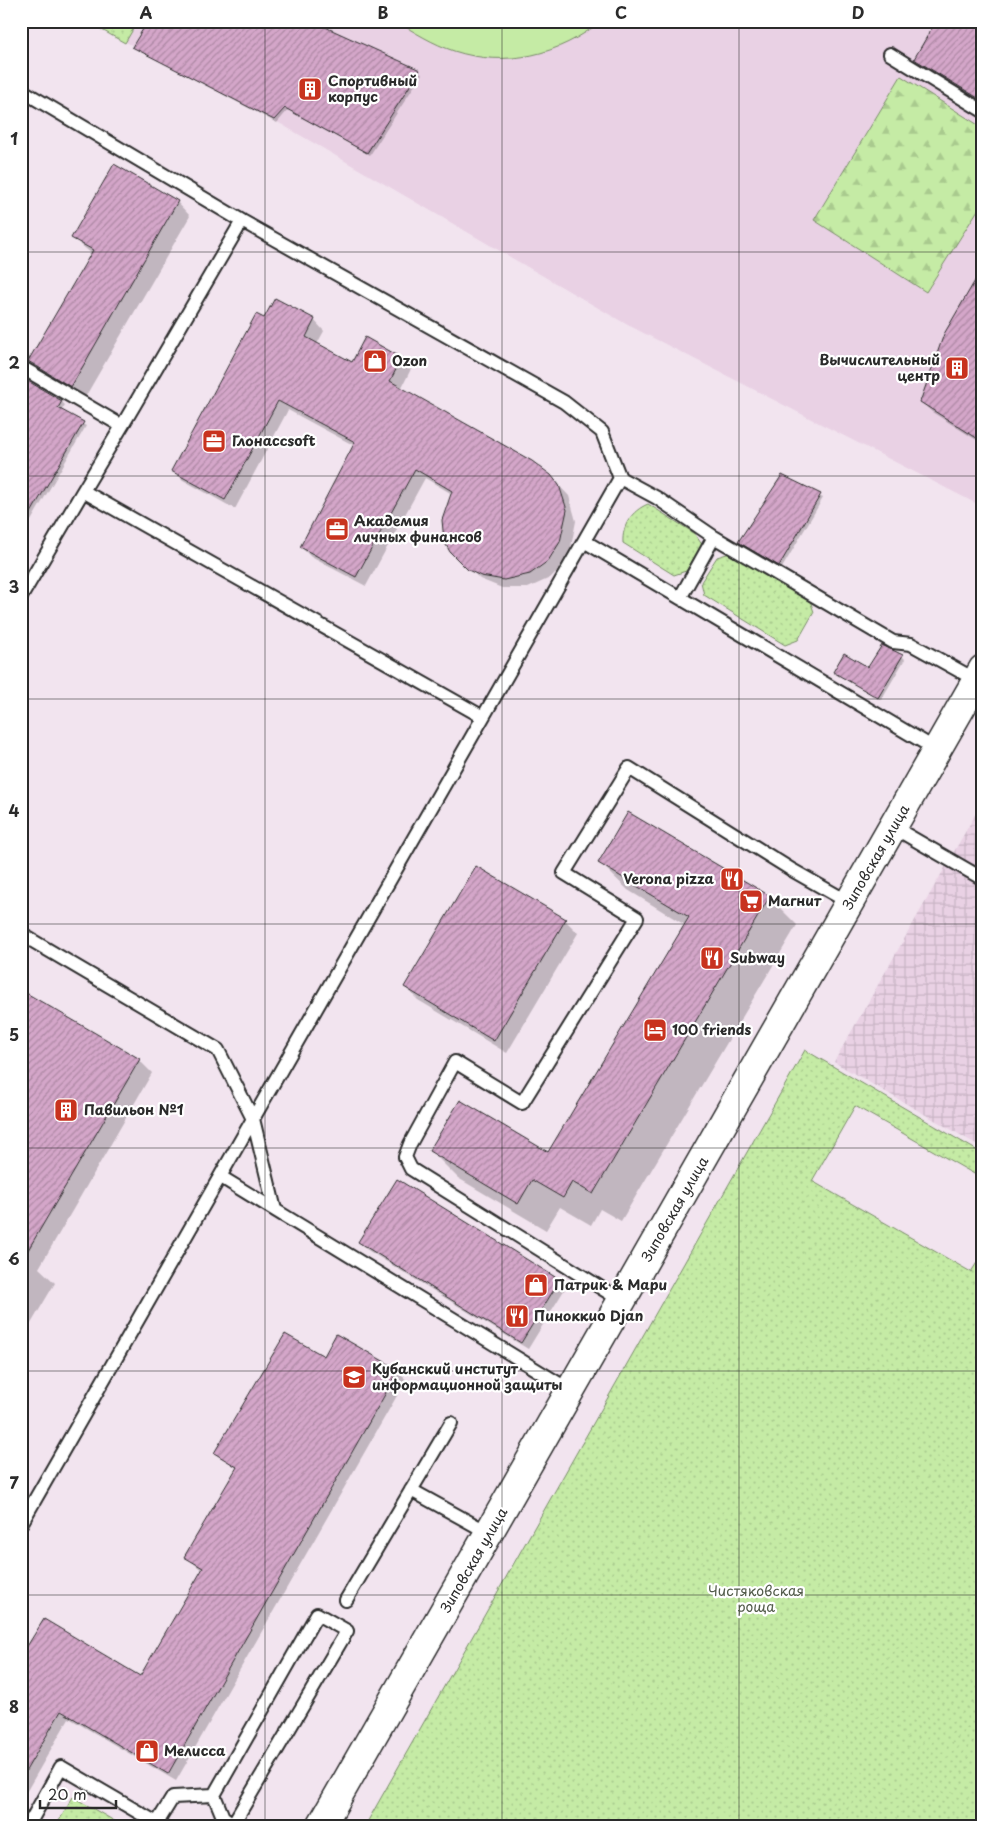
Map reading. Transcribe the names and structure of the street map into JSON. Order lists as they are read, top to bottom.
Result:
{
  "streets": {
    "street": ["Зиповская улица"]
  },
  "parks": ["Чистяковская роща"],
  "places": {
    "building": ["Спортивный корпус", "Вычислительный центр", "Павильон №1"],
    "shop": ["Ozon", "Патрик & Мари", "Мелисса"],
    "office": ["Глонассsoft", "Академия личных финансов"],
    "restaurant": ["Verona pizza", "Subway", "Пиноккио Djan"],
    "supermarket": ["Магнит"],
    "hotel": ["100 friends"],
    "school or university": ["Кубанский институт информационной защиты"]
  },
  "scale_bar": "20 m",
  "grid": {
    "columns": [
      "A",
      "B",
      "C",
      "D"
    ],
    "rows": [
      "1",
      "2",
      "3",
      "4",
      "5",
      "6",
      "7",
      "8"
    ]
  }
}
